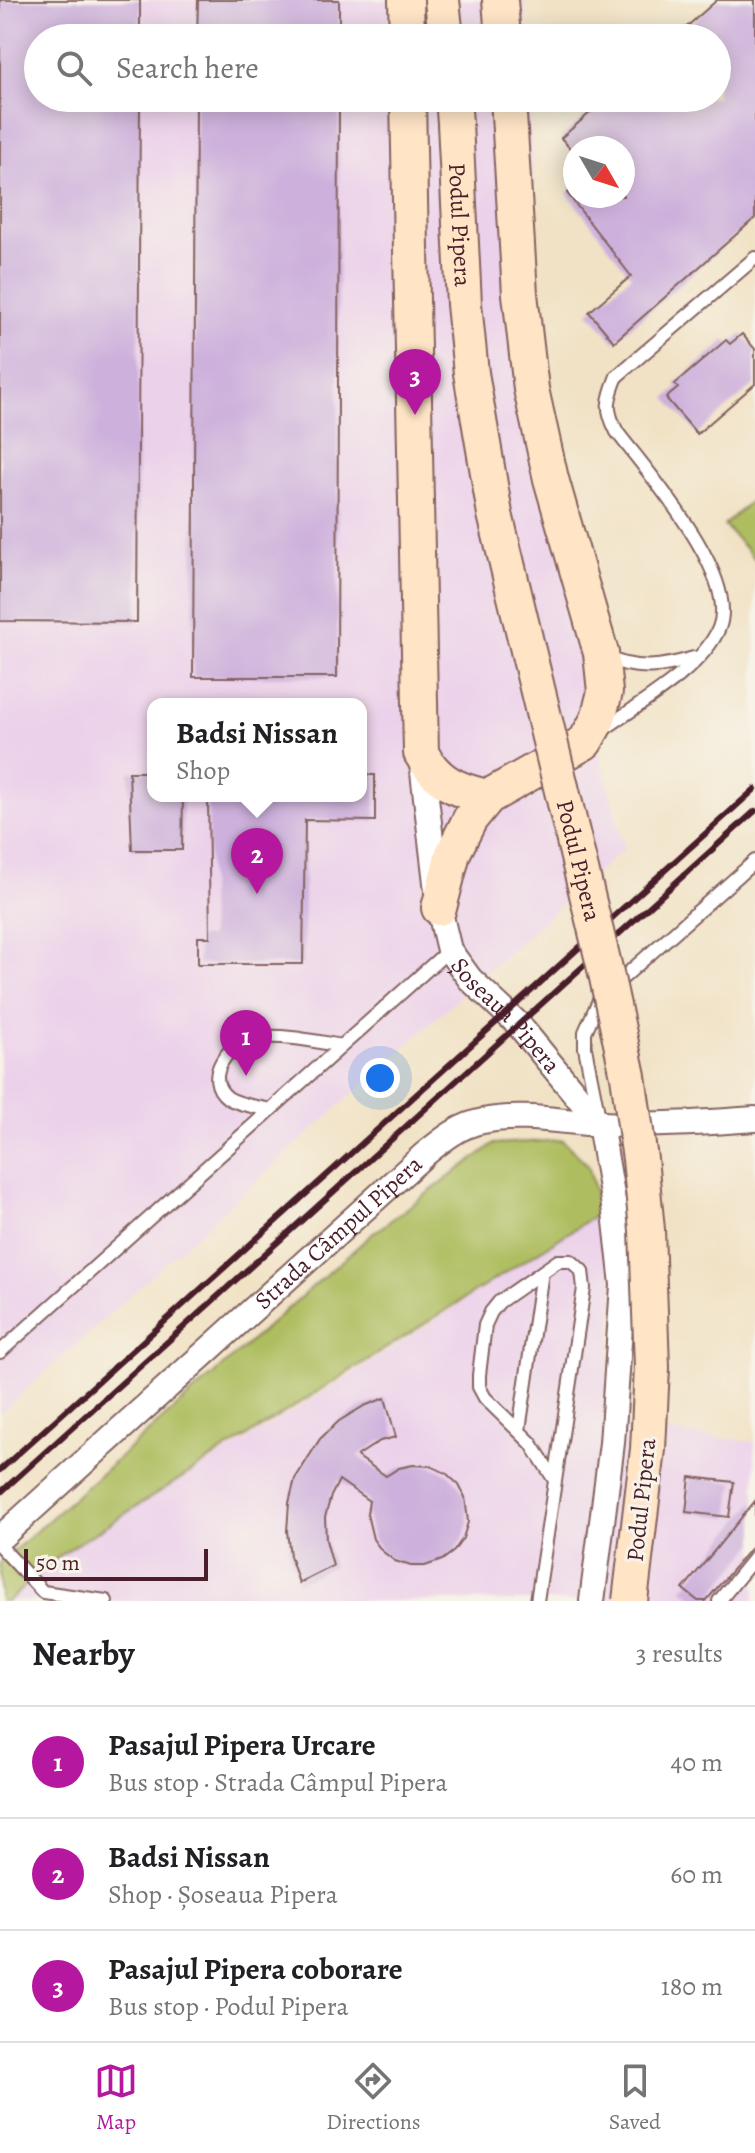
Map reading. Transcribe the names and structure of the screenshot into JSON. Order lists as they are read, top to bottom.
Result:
{
  "streets": {
    "main road": ["Podul Pipera"],
    "street": ["Șoseaua Pipera", "Strada Câmpul Pipera"]
  },
  "crossings": [
    ["Șoseaua Pipera", "Strada Câmpul Pipera"]
  ],
  "scale_bar": "50 m",
  "north": "bottom right",
  "page": {
    "search": "Search here",
    "pins": ["3", "2", "1"],
    "popup": ["Badsi Nissan", "Shop"],
    "scale": "50 m",
    "heading": ["Nearby", "3 results"],
    "list": [
      {
        "mark": "1",
        "name": "Pasajul Pipera Urcare",
        "note": "Bus stop · Strada Câmpul Pipera",
        "value": "40 m"
      },
      {
        "mark": "2",
        "name": "Badsi Nissan",
        "note": "Shop · Șoseaua Pipera",
        "value": "60 m"
      },
      {
        "mark": "3",
        "name": "Pasajul Pipera coborare",
        "note": "Bus stop · Podul Pipera",
        "value": "180 m"
      }
    ],
    "nav": ["Map", "Directions", "Saved"]
  }
}
